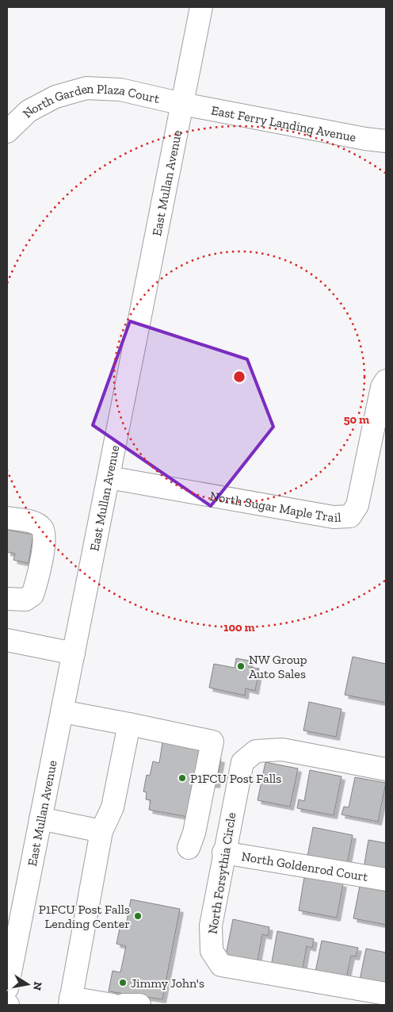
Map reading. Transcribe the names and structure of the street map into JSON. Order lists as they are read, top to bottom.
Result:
{
  "streets": {
    "main road": [
      "North Garden Plaza Court",
      "East Ferry Landing Avenue",
      "East Mullan Avenue",
      "North Sugar Maple Trail",
      "North Goldenrod Court",
      "North Forsythia Circle"
    ]
  },
  "crossings": [
    ["North Garden Plaza Court", "East Ferry Landing Avenue"],
    ["North Garden Plaza Court", "East Mullan Avenue"],
    ["East Ferry Landing Avenue", "East Mullan Avenue"],
    ["East Mullan Avenue", "North Sugar Maple Trail"],
    ["North Goldenrod Court", "North Forsythia Circle"]
  ],
  "places": [
    "NW Group Auto Sales",
    "P1FCU Post Falls",
    "P1FCU Post Falls Lending Center",
    "Jimmy John's"
  ],
  "north": "right",
  "rings": ["50 m", "100 m"]
}
